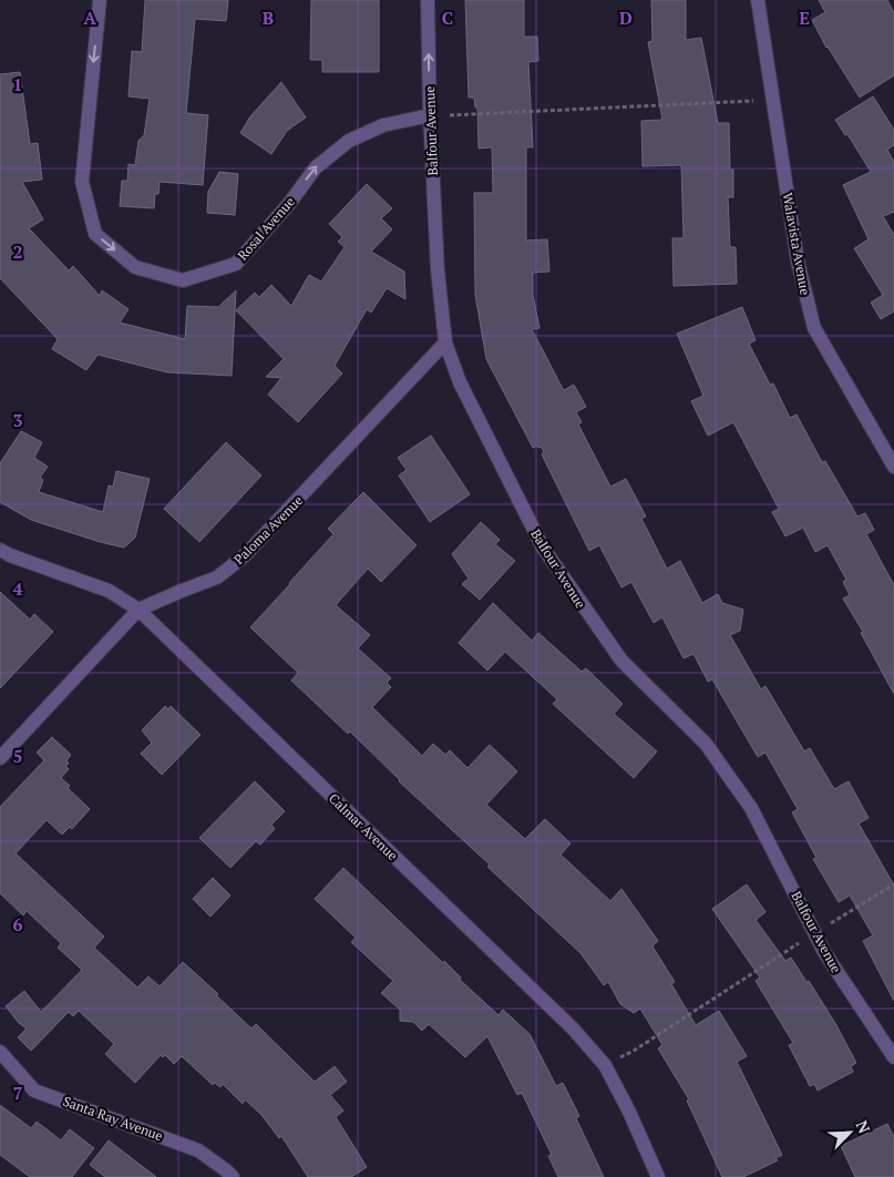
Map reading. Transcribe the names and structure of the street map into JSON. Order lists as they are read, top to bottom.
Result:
{
  "streets": {
    "street": [
      "Balfour Avenue",
      "Rosal Avenue",
      "Walavista Avenue",
      "Paloma Avenue",
      "Calmar Avenue",
      "Santa Ray Avenue"
    ]
  },
  "crossings": [
    ["Balfour Avenue", "Rosal Avenue"],
    ["Balfour Avenue", "Paloma Avenue"],
    ["Paloma Avenue", "Calmar Avenue"]
  ],
  "north": "top right",
  "grid": {
    "columns": [
      "A",
      "B",
      "C",
      "D",
      "E"
    ],
    "rows": [
      "1",
      "2",
      "3",
      "4",
      "5",
      "6",
      "7"
    ]
  }
}
